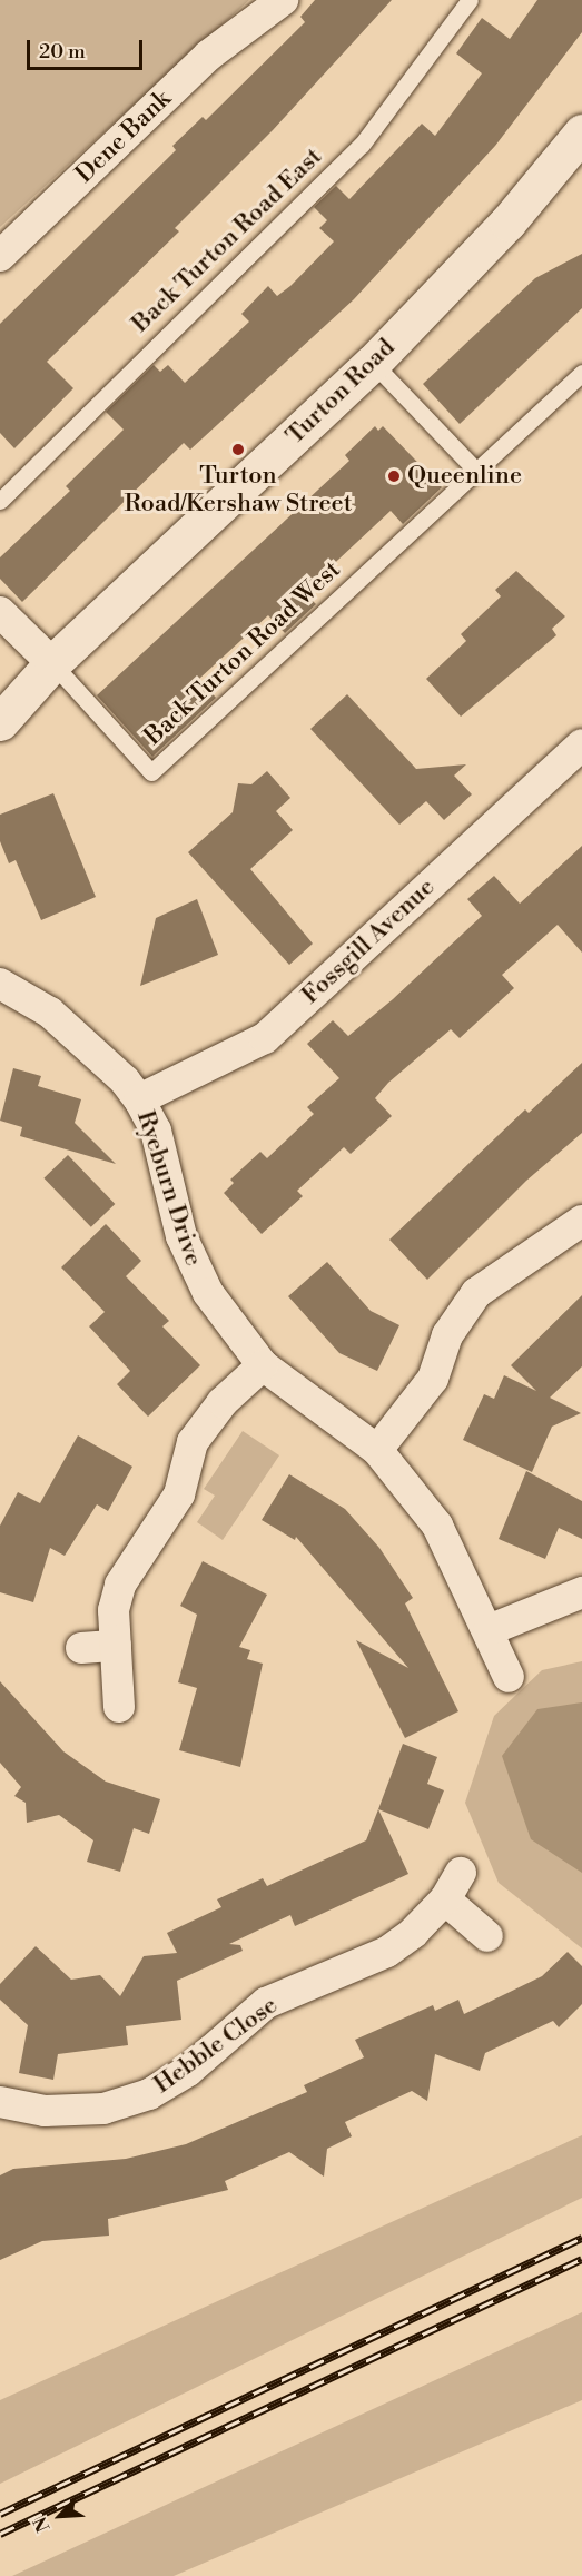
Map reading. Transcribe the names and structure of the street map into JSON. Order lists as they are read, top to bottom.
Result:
{
  "streets": {
    "main road": ["Turton Road"],
    "street": [
      "Dene Bank",
      "Fossgill Avenue",
      "Ryeburn Drive",
      "Hebble Close"
    ],
    "lane": ["Back Turton Road East", "Back Turton Road West"]
  },
  "crossings": [
    ["Turton Road", "Back Turton Road West"],
    ["Fossgill Avenue", "Ryeburn Drive"]
  ],
  "places": ["Turton Road/Kershaw Street", "Queenline"],
  "scale_bar": "20 m",
  "north": "bottom left"
}
